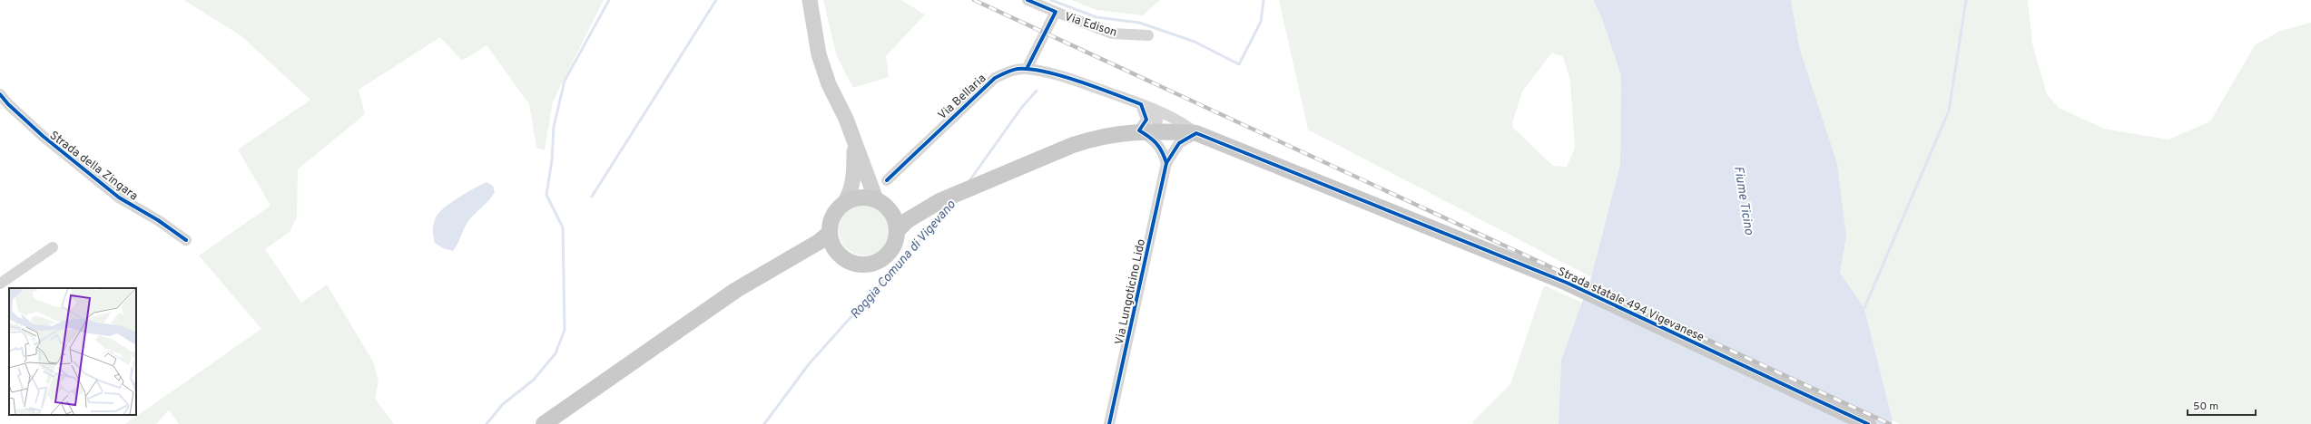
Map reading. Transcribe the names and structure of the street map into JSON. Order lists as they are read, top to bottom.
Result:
{
  "streets": {
    "main road": ["Strada statale 494 Vigevanese"],
    "street": [
      "Via Edison",
      "Via Bellaria",
      "Strada della Zingara",
      "Via Lungoticino Lido"
    ]
  },
  "crossings": [
    ["Via Edison", "Via Bellaria"],
    ["Via Bellaria", "Strada statale 494 Vigevanese"]
  ],
  "water": ["Fiume Ticino", "Roggia Comuna di Vigevano"],
  "scale_bar": "50 m"
}
